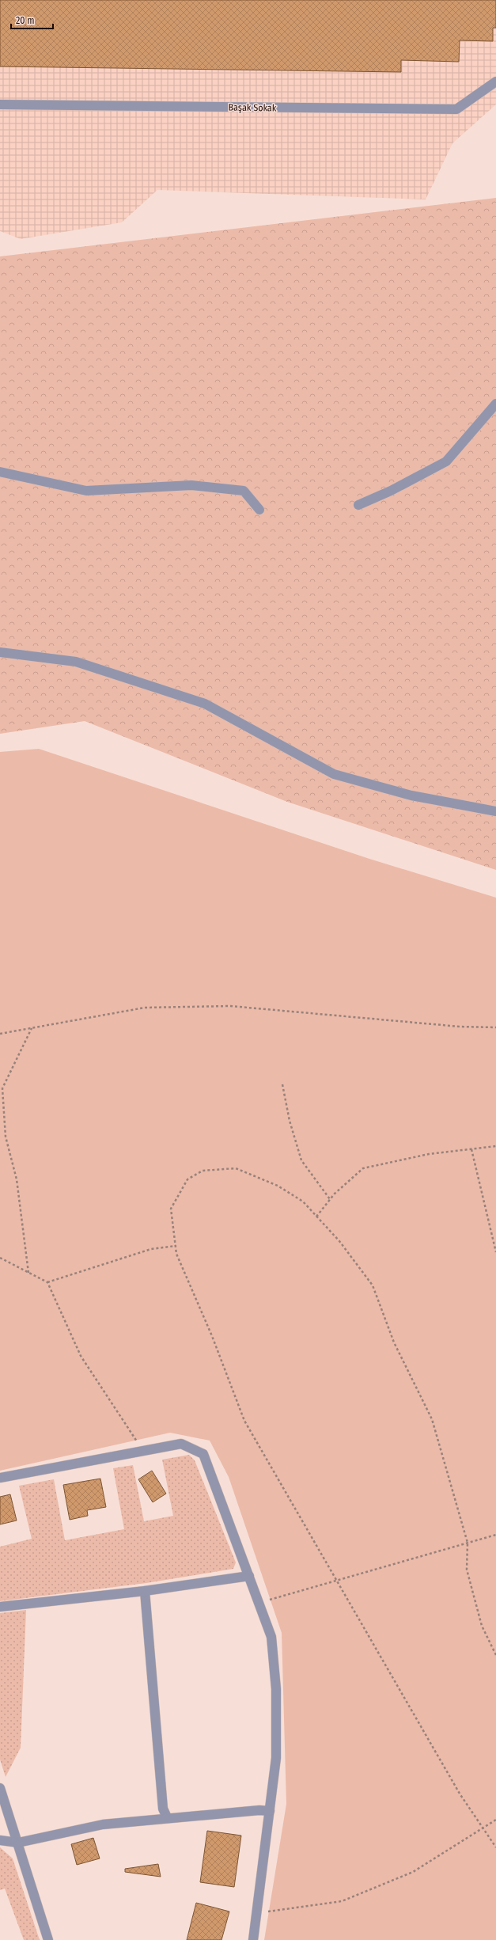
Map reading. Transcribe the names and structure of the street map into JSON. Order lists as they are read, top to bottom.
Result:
{
  "streets": {
    "street": ["Başak Sokak"]
  },
  "scale_bar": "20 m"
}
